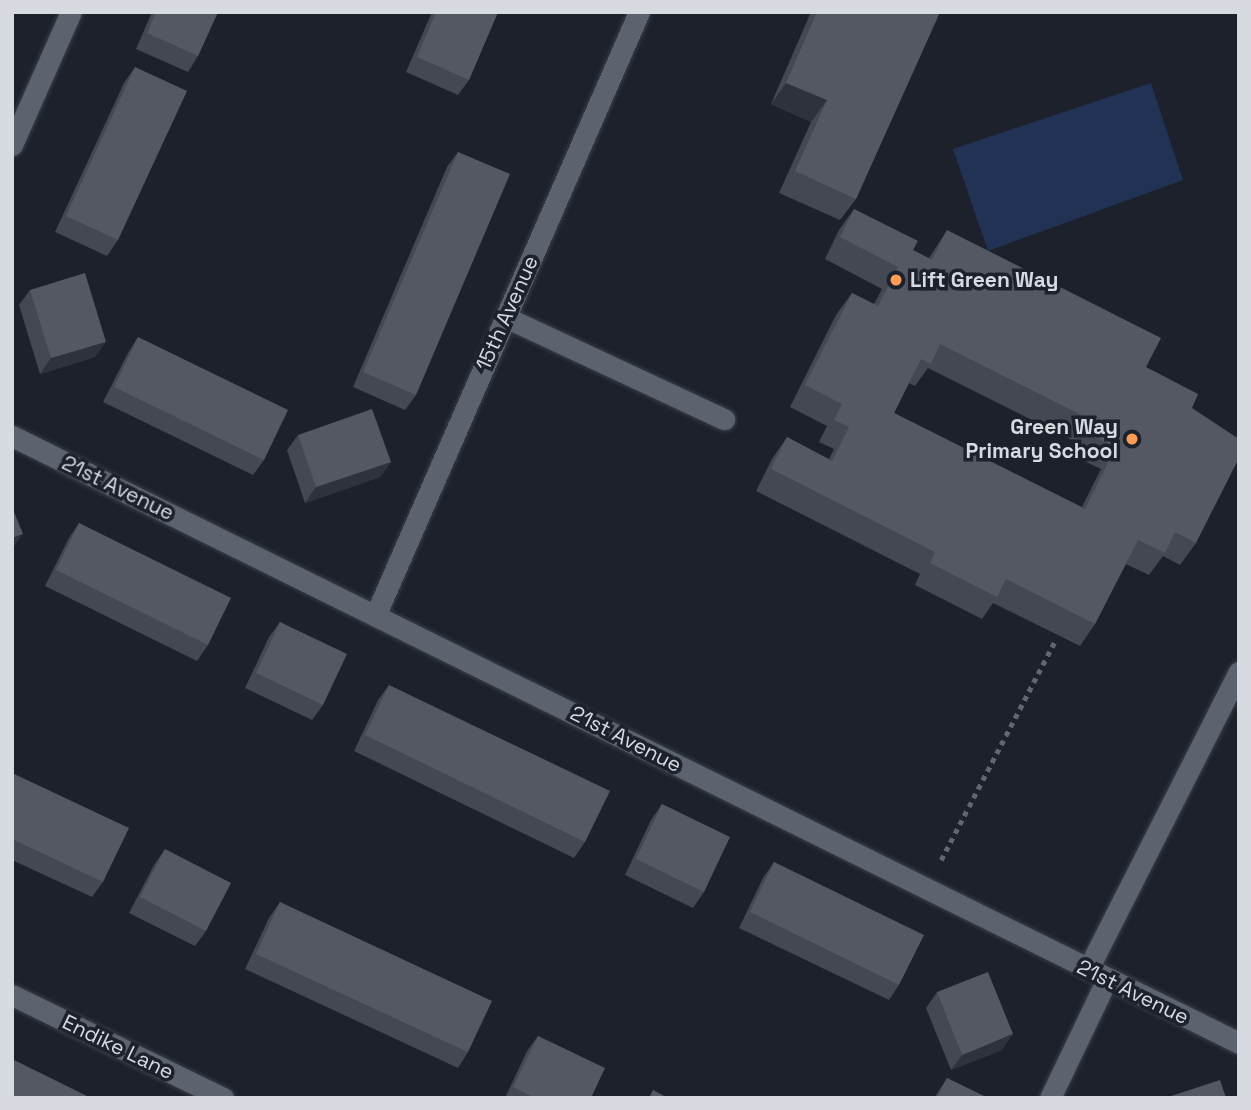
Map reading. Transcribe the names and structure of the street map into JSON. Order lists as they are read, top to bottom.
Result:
{
  "streets": {
    "street": ["15th Avenue", "21st Avenue", "Endike Lane"]
  },
  "crossings": [
    ["15th Avenue", "21st Avenue"]
  ],
  "places": ["Lift Green Way", "Green Way Primary School"]
}
